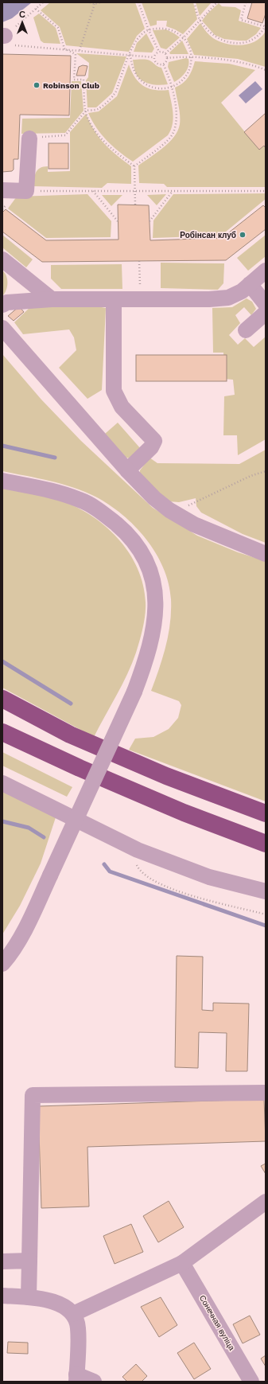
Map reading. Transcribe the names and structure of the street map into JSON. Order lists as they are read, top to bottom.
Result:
{
  "streets": {
    "street": ["Сонечная вуліца"]
  },
  "places": ["Robinson Club", "Робінсан клуб"],
  "north": "top"
}
